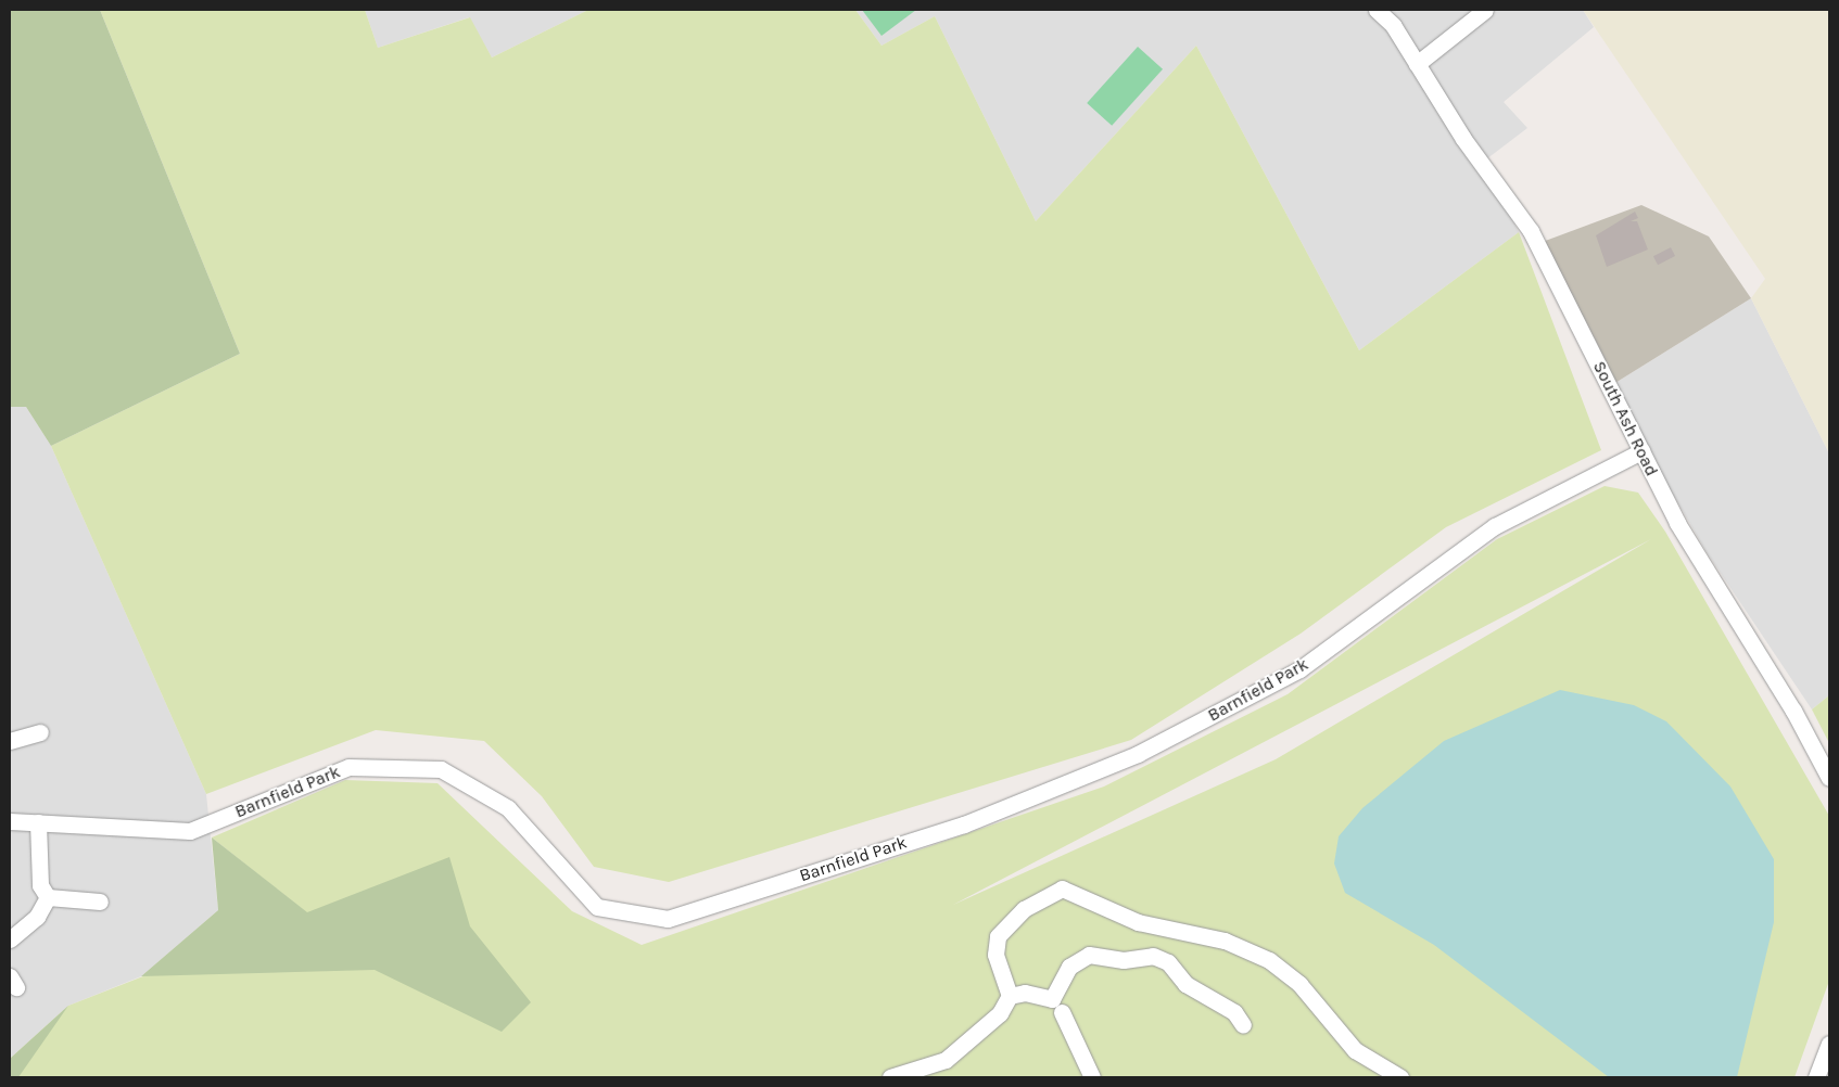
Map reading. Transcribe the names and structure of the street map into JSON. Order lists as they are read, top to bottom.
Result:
{
  "streets": {
    "street": ["South Ash Road", "Barnfield Park"]
  },
  "crossings": [
    ["South Ash Road", "Barnfield Park"]
  ]
}
